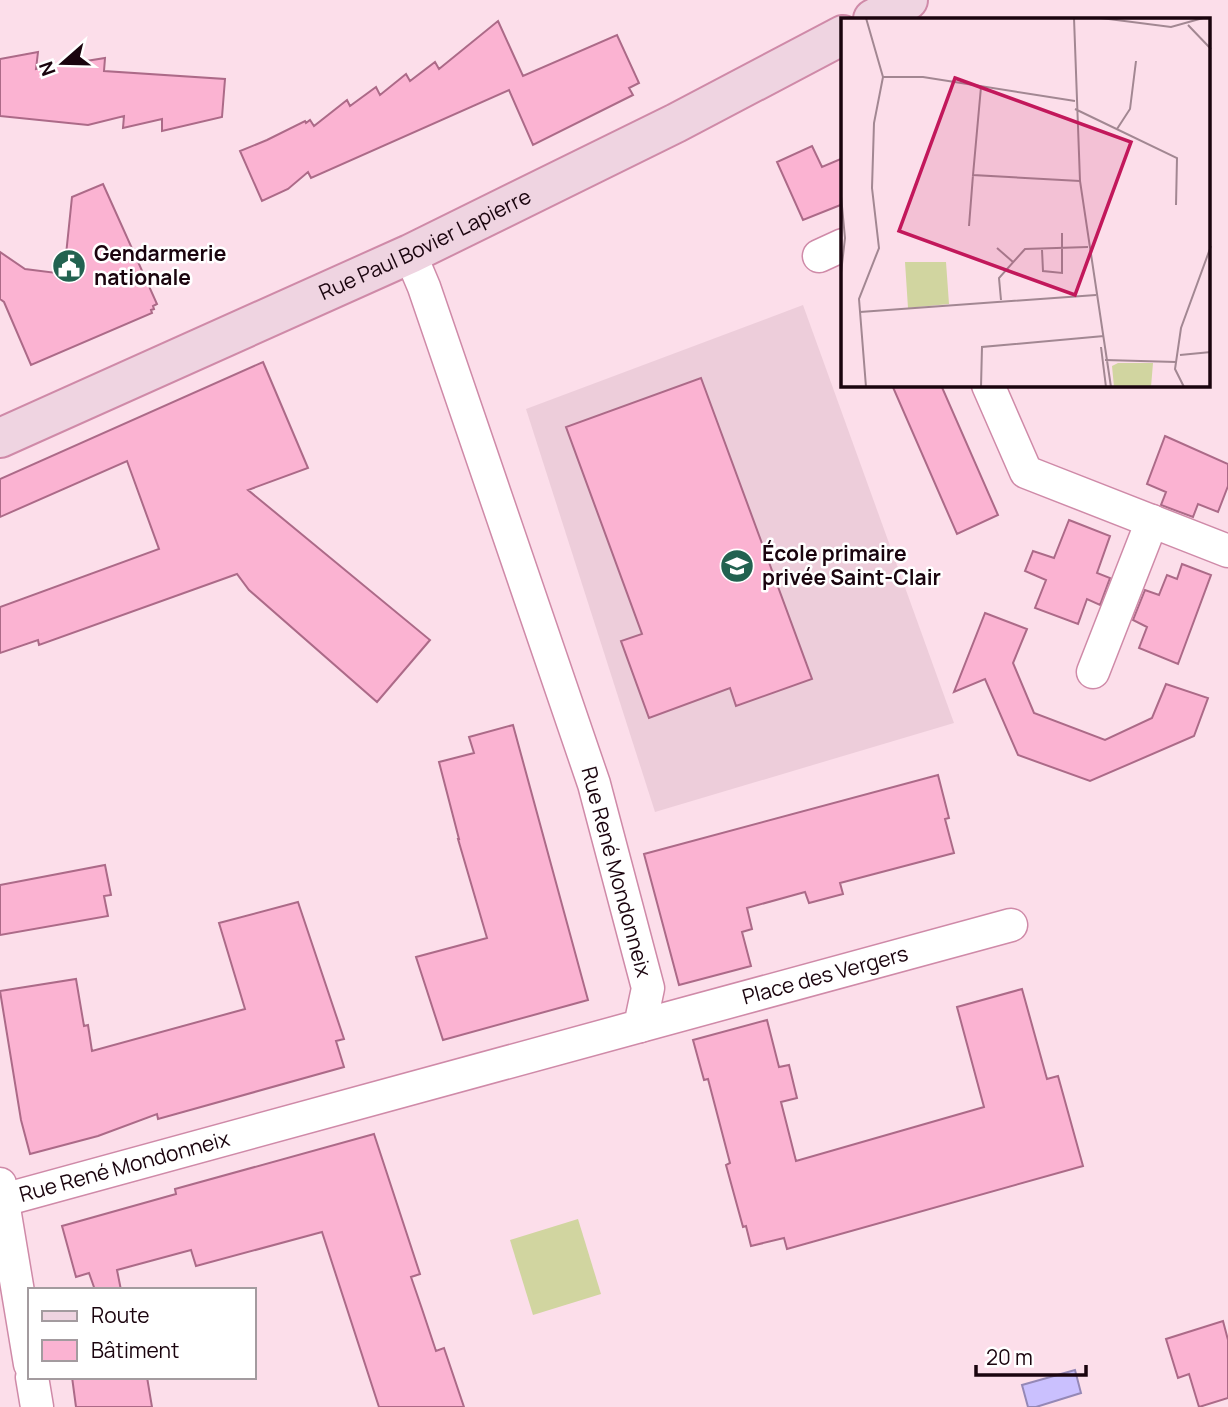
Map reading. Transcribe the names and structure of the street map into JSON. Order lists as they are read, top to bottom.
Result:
{
  "streets": {
    "main road": ["Rue Paul Bovier Lapierre"],
    "street": ["Rue René Mondonneix", "Place des Vergers"]
  },
  "crossings": [
    ["Rue Paul Bovier Lapierre", "Rue René Mondonneix"],
    ["Rue René Mondonneix", "Place des Vergers"]
  ],
  "places": {
    "public building": ["Gendarmerie nationale"],
    "school or university": ["École primaire privée Saint-Clair"]
  },
  "legend": ["Route", "Bâtiment"],
  "scale_bar": "20 m",
  "north": "left"
}
